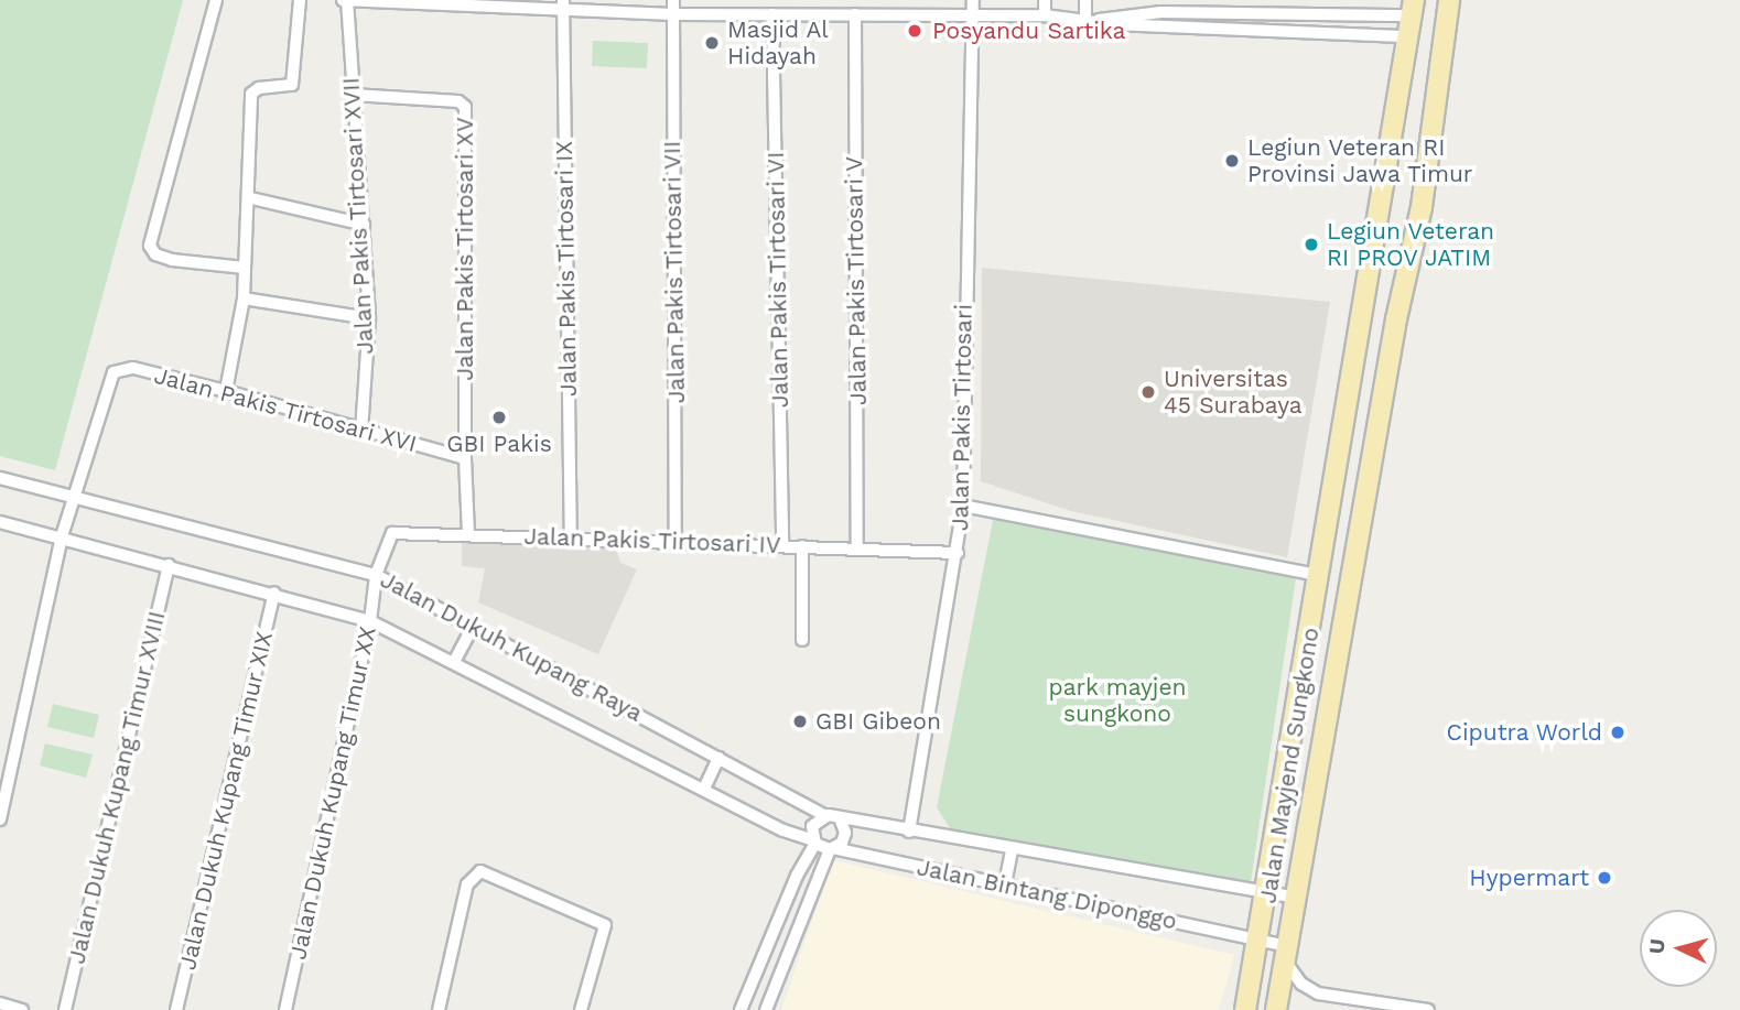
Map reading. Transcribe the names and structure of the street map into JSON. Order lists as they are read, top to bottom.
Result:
{
  "streets": {
    "main road": ["Jalan Mayjend Sungkono"],
    "street": [
      "Jalan Pakis Tirtosari XVII",
      "Jalan Pakis Tirtosari XV",
      "Jalan Pakis Tirtosari IX",
      "Jalan Pakis Tirtosari VII",
      "Jalan Pakis Tirtosari VI",
      "Jalan Pakis Tirtosari V",
      "Jalan Pakis Tirtosari XVI",
      "Jalan Pakis Tirtosari",
      "Jalan Pakis Tirtosari IV",
      "Jalan Dukuh Kupang Raya",
      "Jalan Dukuh Kupang Timur XVIII",
      "Jalan Dukuh Kupang Timur XX",
      "Jalan Dukuh Kupang Timur XIX",
      "Jalan Bintang Diponggo"
    ]
  },
  "crossings": [
    ["Jalan Pakis Tirtosari XVII", "Jalan Pakis Tirtosari XV"],
    ["Jalan Pakis Tirtosari XVII", "Jalan Pakis Tirtosari XVI"],
    ["Jalan Pakis Tirtosari XV", "Jalan Pakis Tirtosari XVI"],
    ["Jalan Pakis Tirtosari IX", "Jalan Pakis Tirtosari IV"],
    ["Jalan Pakis Tirtosari VII", "Jalan Pakis Tirtosari IV"],
    ["Jalan Pakis Tirtosari VI", "Jalan Pakis Tirtosari IV"],
    ["Jalan Pakis Tirtosari V", "Jalan Pakis Tirtosari IV"],
    ["Jalan Pakis Tirtosari XVI", "Jalan Dukuh Kupang Raya"],
    ["Jalan Pakis Tirtosari", "Jalan Pakis Tirtosari IV"],
    ["Jalan Pakis Tirtosari", "Jalan Bintang Diponggo"],
    ["Jalan Pakis Tirtosari IV", "Jalan Dukuh Kupang Raya"],
    ["Jalan Pakis Tirtosari IV", "Jalan Dukuh Kupang Timur XX"],
    ["Jalan Dukuh Kupang Raya", "Jalan Dukuh Kupang Timur XVIII"],
    ["Jalan Dukuh Kupang Raya", "Jalan Dukuh Kupang Timur XX"],
    ["Jalan Dukuh Kupang Raya", "Jalan Dukuh Kupang Timur XIX"],
    ["Jalan Dukuh Kupang Raya", "Jalan Bintang Diponggo"],
    ["Jalan Mayjend Sungkono", "Jalan Bintang Diponggo"]
  ],
  "parks": ["park mayjen sungkono"],
  "places": [
    "Posyandu Sartika",
    "Masjid Al Hidayah",
    "Legiun Veteran RI Provinsi Jawa Timur",
    "Legiun Veteran RI PROV JATIM",
    "Universitas 45 Surabaya",
    "GBI Pakis",
    "GBI Gibeon",
    "Ciputra World",
    "Hypermart"
  ],
  "north": "left"
}
